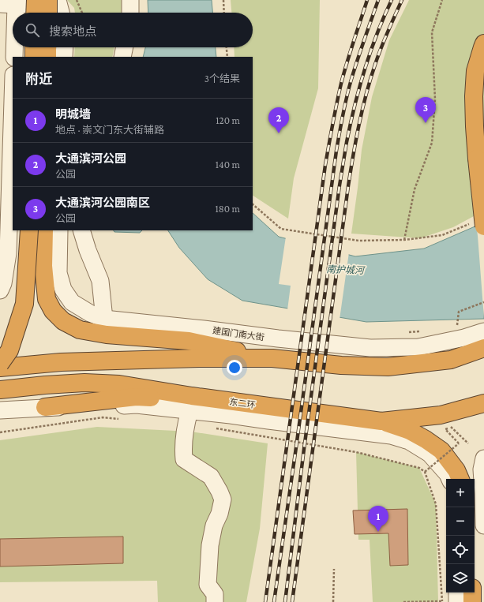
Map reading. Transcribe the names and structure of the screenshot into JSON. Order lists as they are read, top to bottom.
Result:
{
  "streets": {
    "highway": ["东二环"],
    "street": ["建国门南大街"]
  },
  "water": ["南护城河"],
  "page": {
    "search": "搜索地点",
    "heading": ["附近", "3个结果"],
    "pins": ["3", "2", "1"],
    "list": [
      {
        "mark": "1",
        "name": "明城墙",
        "note": "地点 · 崇文门东大街辅路",
        "value": "120 m"
      },
      {
        "mark": "2",
        "name": "大通滨河公园",
        "note": "公园",
        "value": "140 m"
      },
      {
        "mark": "3",
        "name": "大通滨河公园南区",
        "note": "公园",
        "value": "180 m"
      }
    ],
    "map_buttons": ["+", "−"]
  }
}
